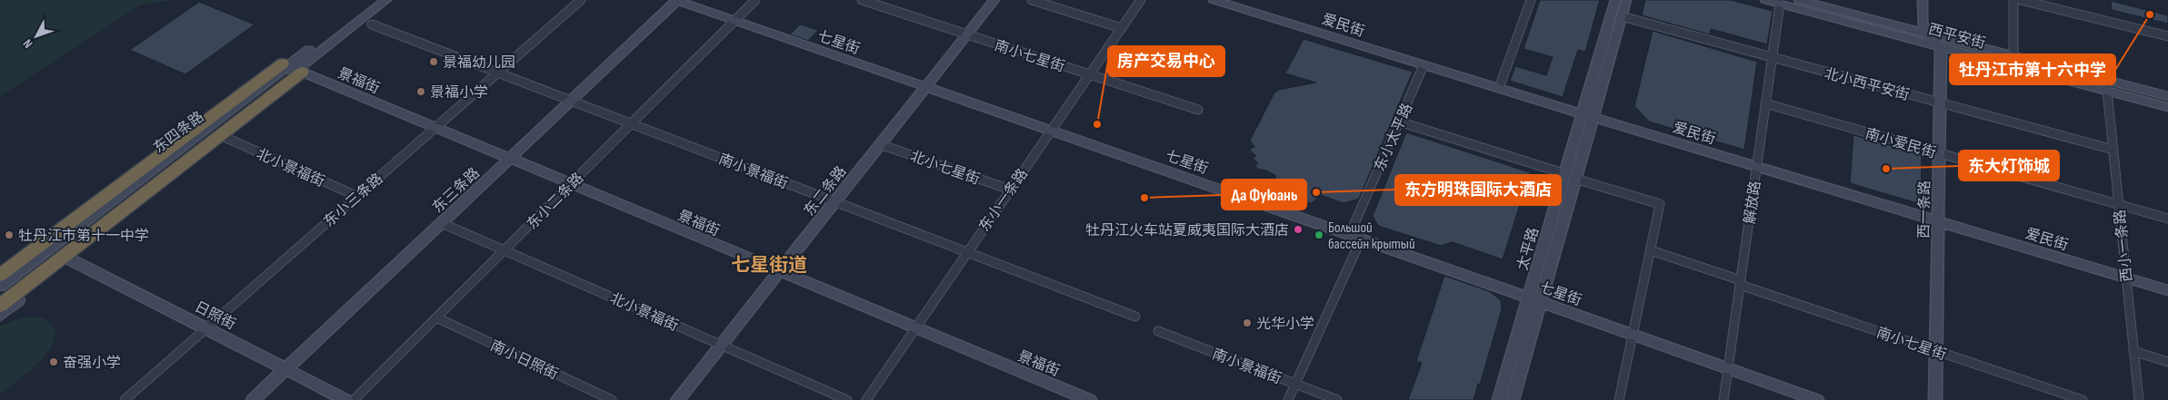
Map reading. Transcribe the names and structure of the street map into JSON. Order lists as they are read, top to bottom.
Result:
{
  "streets": {
    "street": [
      "爱民街",
      "西平安街",
      "七星街",
      "南小七星街",
      "景福街",
      "北小西平安街",
      "东四条路",
      "东小太平路",
      "南小爱民街",
      "北小景福街",
      "北小七星街",
      "南小景福街",
      "东三条路",
      "东二条路",
      "东小三条路",
      "东小一条路",
      "东小二条路",
      "解放路",
      "西一条路",
      "西小一条路",
      "太平路",
      "日照街",
      "南小日照街"
    ]
  },
  "crossings": [
    ["爱民街", "东小太平路"],
    ["爱民街", "解放路"],
    ["爱民街", "西一条路"],
    ["爱民街", "西小一条路"],
    ["爱民街", "太平路"],
    ["西平安街", "解放路"],
    ["西平安街", "西一条路"],
    ["西平安街", "西小一条路"],
    ["七星街", "东小太平路"],
    ["七星街", "东三条路"],
    ["七星街", "东二条路"],
    ["七星街", "东小一条路"],
    ["七星街", "东小二条路"],
    ["七星街", "解放路"],
    ["七星街", "太平路"],
    ["南小七星街", "东二条路"],
    ["南小七星街", "东小一条路"],
    ["南小七星街", "解放路"],
    ["南小七星街", "西一条路"],
    ["景福街", "东三条路"],
    ["景福街", "东二条路"],
    ["景福街", "东小三条路"],
    ["景福街", "东小一条路"],
    ["景福街", "东小二条路"],
    ["北小西平安街", "解放路"],
    ["北小西平安街", "西一条路"],
    ["北小西平安街", "西小一条路"],
    ["北小西平安街", "太平路"],
    ["南小爱民街", "解放路"],
    ["南小爱民街", "西一条路"],
    ["南小爱民街", "西小一条路"],
    ["北小景福街", "东三条路"],
    ["北小景福街", "东二条路"],
    ["北小景福街", "东小三条路"],
    ["北小景福街", "东小二条路"],
    ["北小七星街", "东二条路"],
    ["北小七星街", "东小一条路"],
    ["南小景福街", "东三条路"],
    ["南小景福街", "东二条路"],
    ["南小景福街", "东小三条路"],
    ["南小景福街", "东小一条路"],
    ["南小景福街", "东小二条路"],
    ["东三条路", "日照街"],
    ["东小三条路", "日照街"],
    ["东小二条路", "南小日照街"]
  ],
  "districts": ["七星街道"],
  "places": [
    "牡丹江市第十六中学",
    "景福幼儿园",
    "景福小学",
    "房产交易中心",
    "东大灯饰城",
    "东方明珠国际大酒店",
    "Да Фуюань",
    "牡丹江火车站夏威夷国际大酒店",
    "牡丹江市第十一中学",
    "Большой бассейн крытый",
    "光华小学",
    "奋强小学"
  ],
  "north": "bottom left"
}
